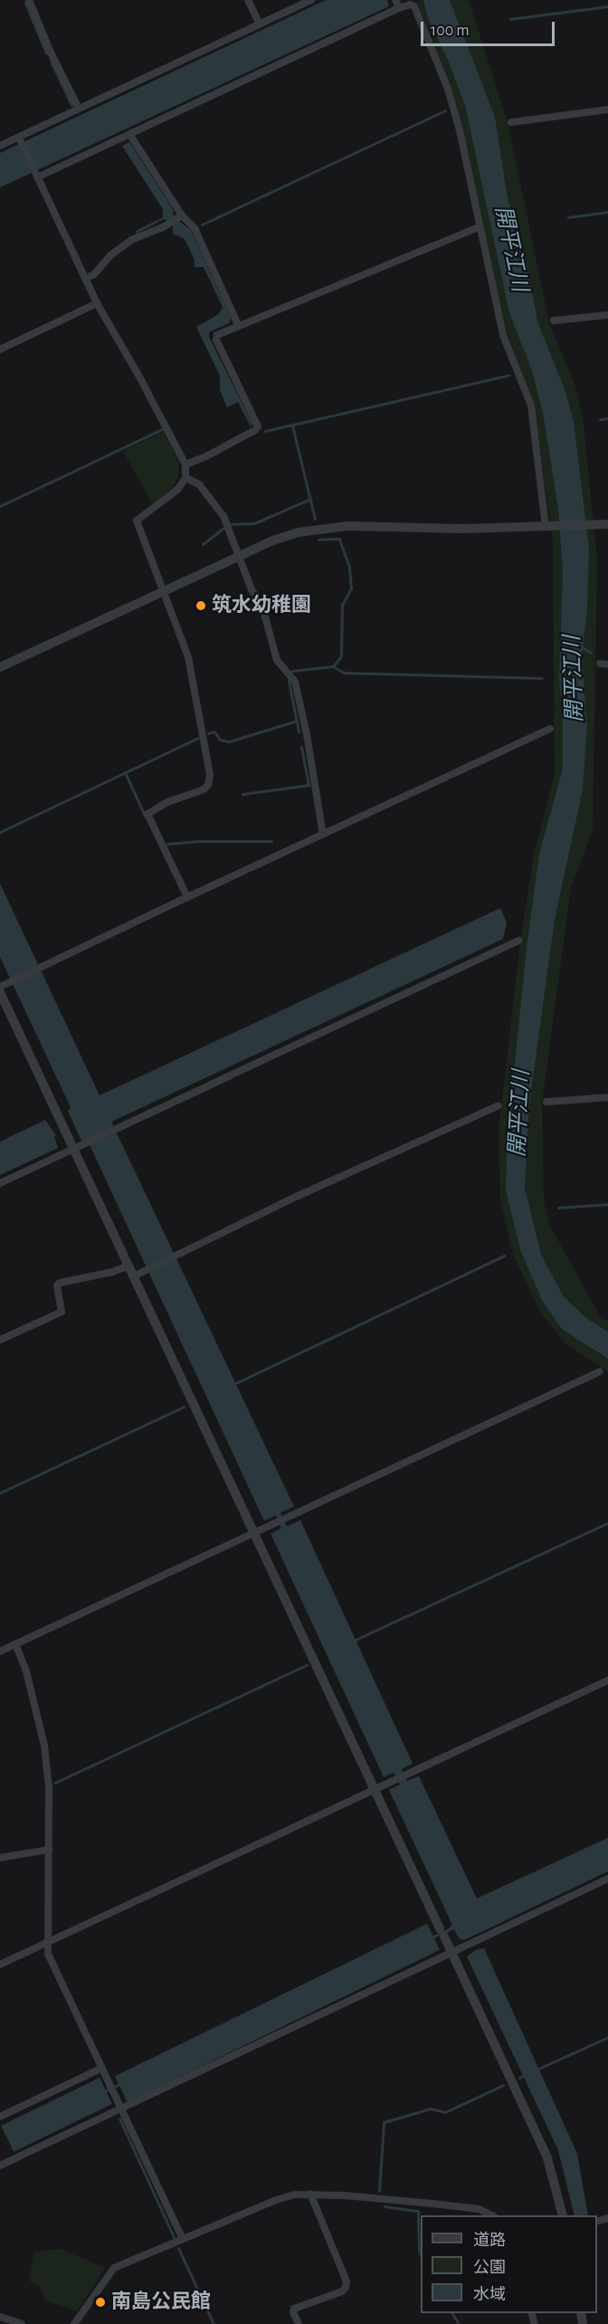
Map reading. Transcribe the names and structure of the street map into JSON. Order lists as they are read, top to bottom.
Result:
{
  "water": ["開平江川"],
  "places": ["筑水幼稚園", "南島公民館"],
  "legend": ["道路", "公園", "水域"],
  "scale_bar": "100 m"
}
